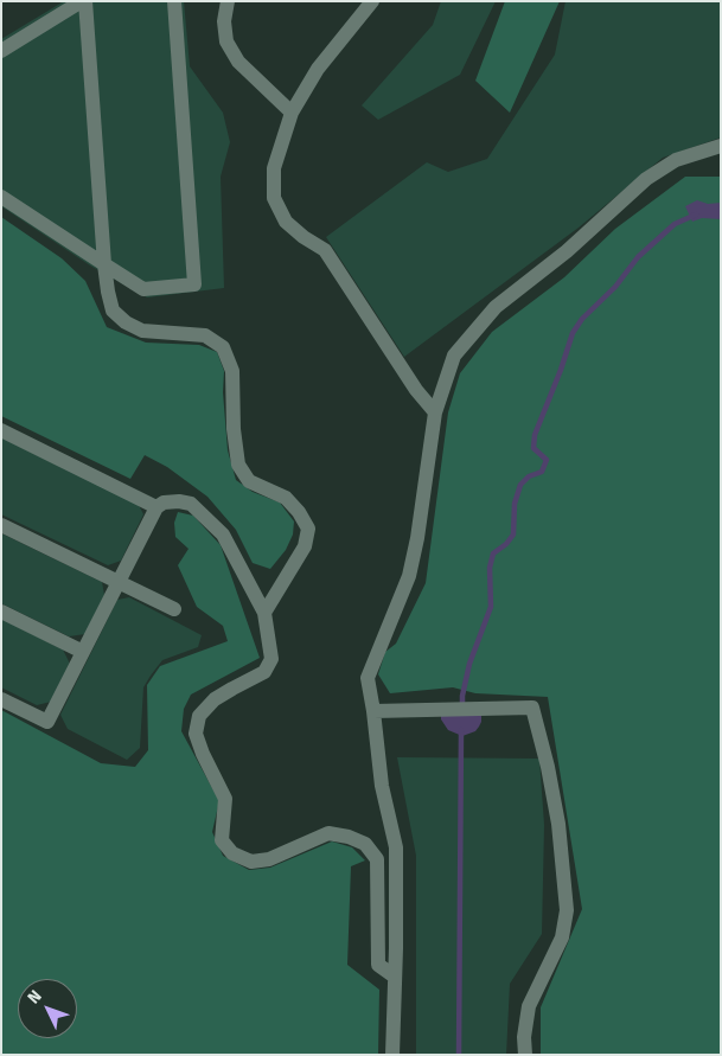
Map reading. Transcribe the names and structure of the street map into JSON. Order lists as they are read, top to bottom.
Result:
{
  "north": "top left"
}
